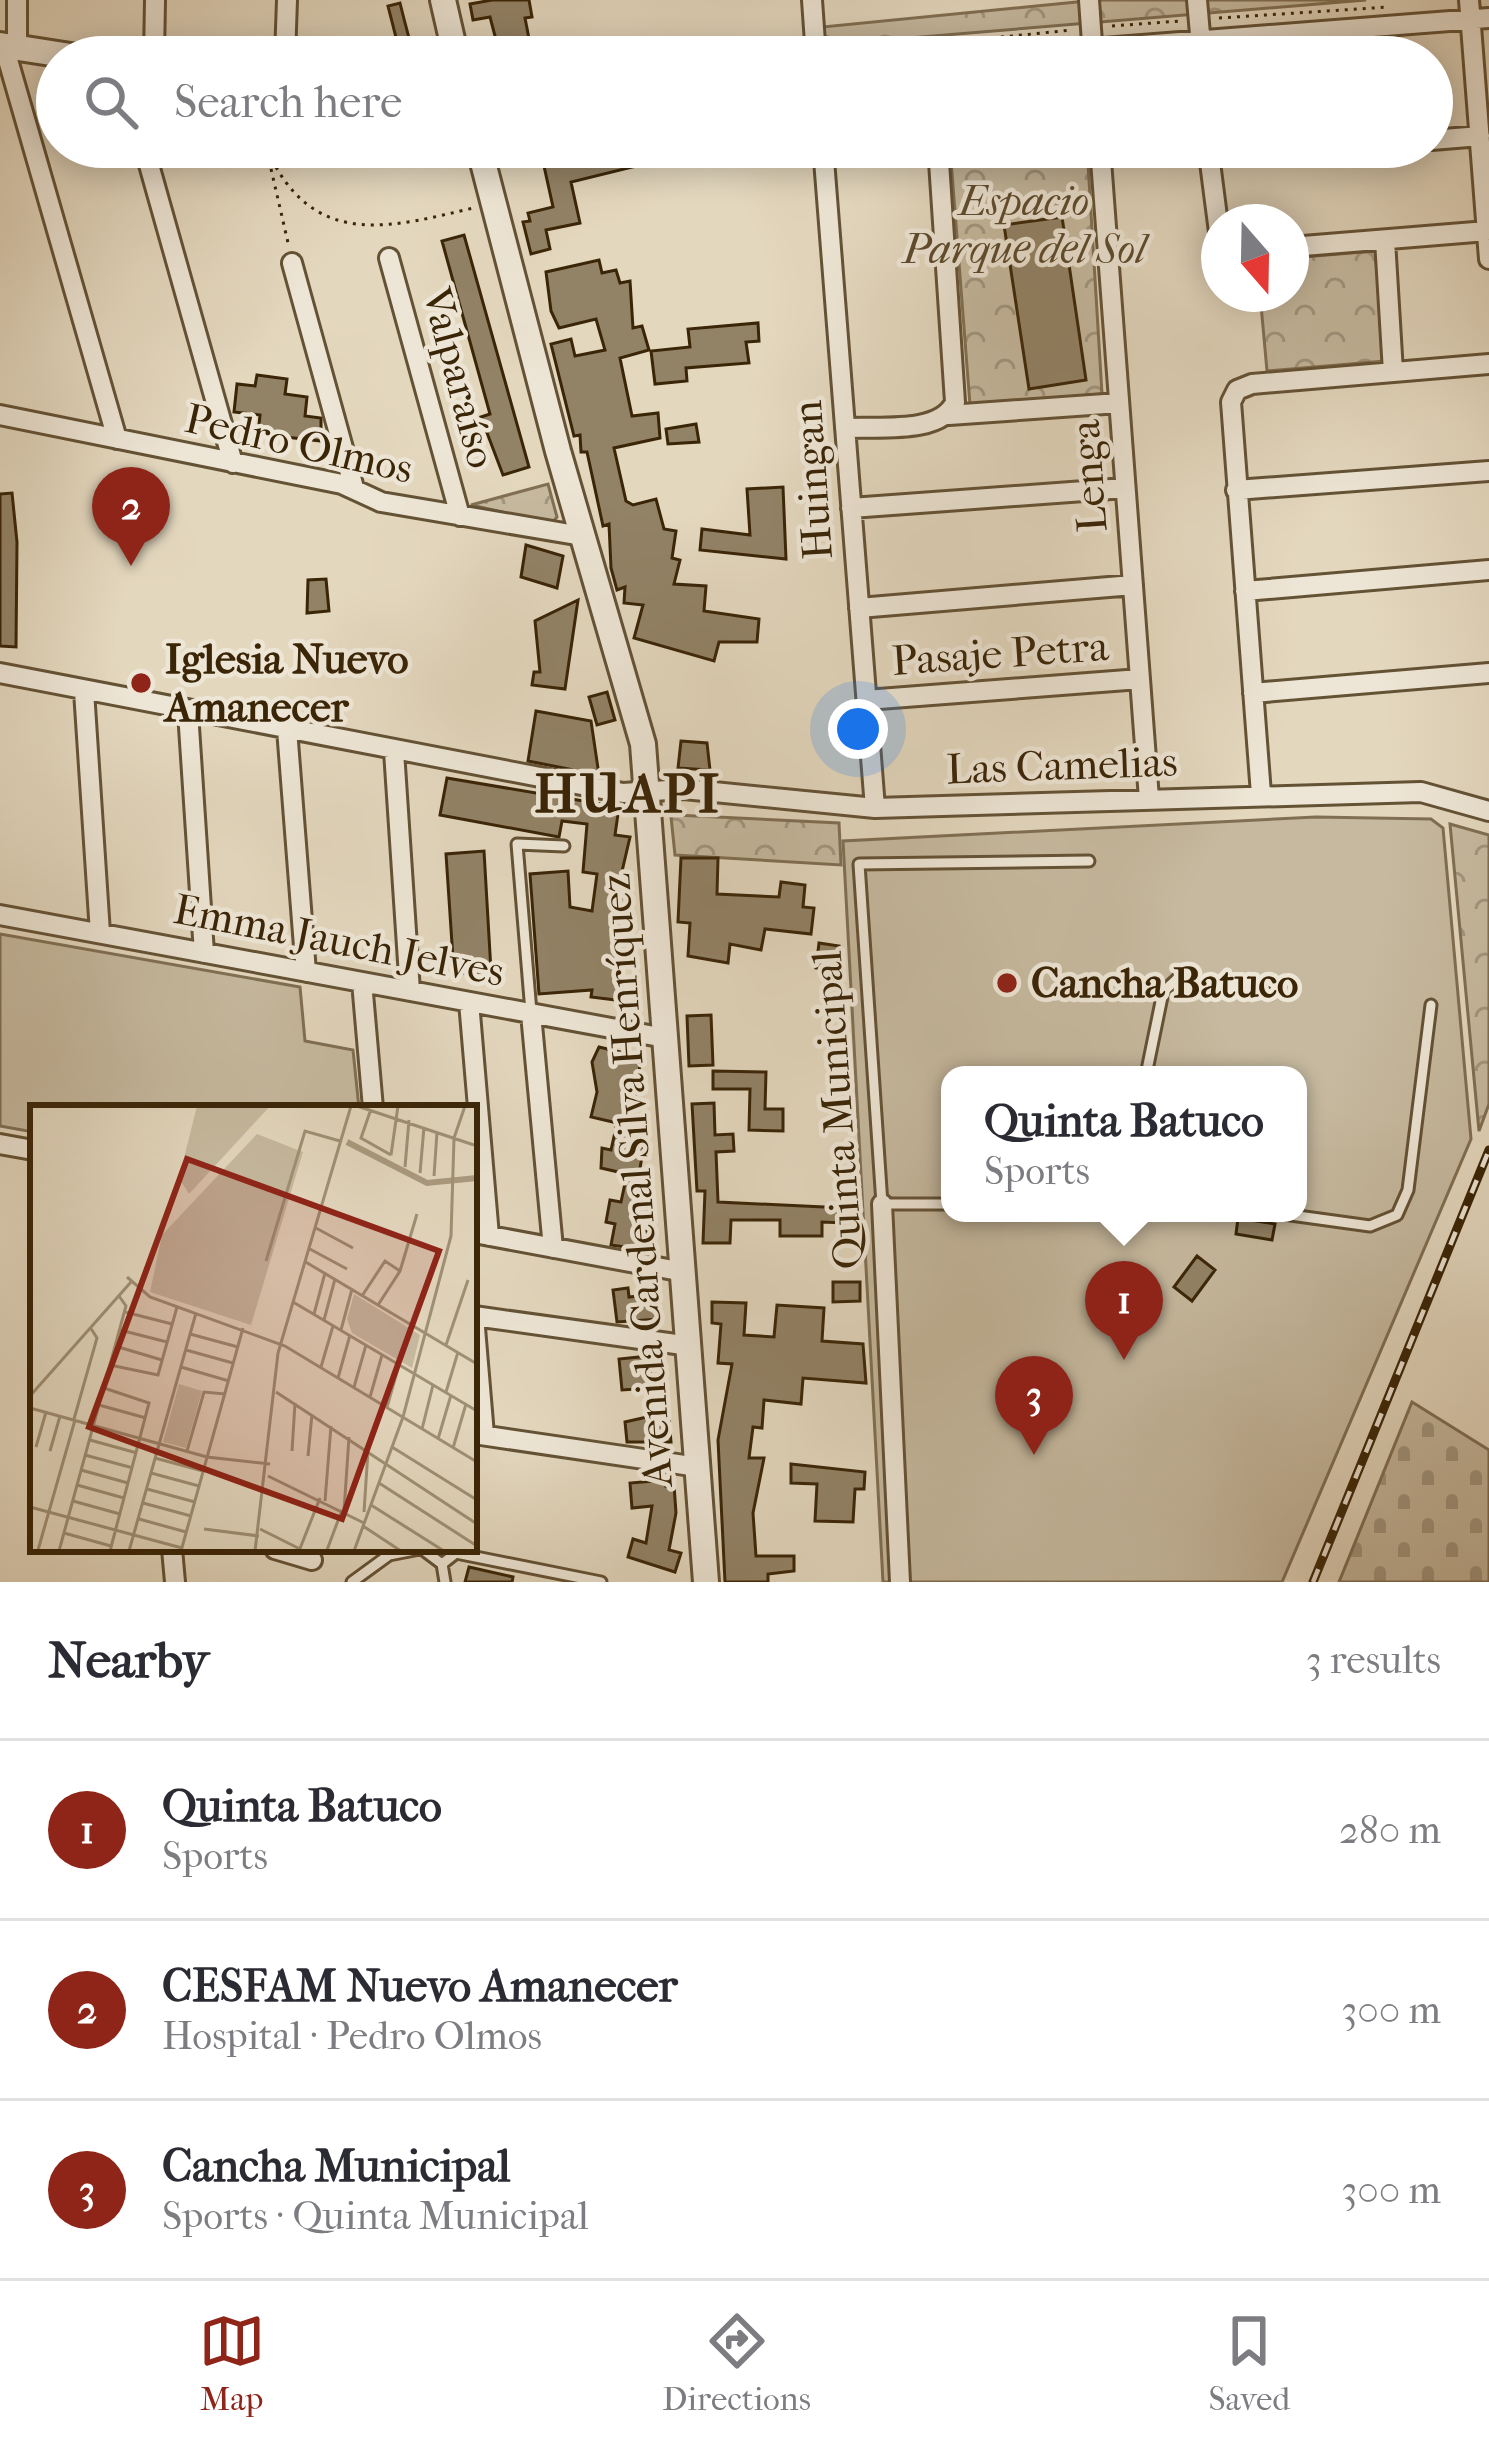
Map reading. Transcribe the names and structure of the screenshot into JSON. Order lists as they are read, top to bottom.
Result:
{
  "streets": {
    "street": [
      "Valparaíso",
      "Pedro Olmos",
      "Lenga",
      "Huingan",
      "Pasaje Petra",
      "Las Camelias",
      "Emma Jauch Jelves",
      "Quinta Municipal",
      "Avenida Cardenal Silva Henríquez"
    ]
  },
  "crossings": [
    ["Valparaíso", "Pedro Olmos"],
    ["Pedro Olmos", "Avenida Cardenal Silva Henríquez"],
    ["Lenga", "Pasaje Petra"],
    ["Lenga", "Las Camelias"],
    ["Huingan", "Pasaje Petra"],
    ["Huingan", "Las Camelias"],
    ["Las Camelias", "Avenida Cardenal Silva Henríquez"],
    ["Emma Jauch Jelves", "Avenida Cardenal Silva Henríquez"]
  ],
  "districts": ["HUAPI"],
  "parks": ["Espacio Parque del Sol"],
  "places": ["Iglesia Nuevo Amanecer", "Cancha Batuco"],
  "north": "bottom",
  "page": {
    "search": "Search here",
    "pins": ["2", "1", "3"],
    "popup": ["Quinta Batuco", "Sports"],
    "heading": ["Nearby", "3 results"],
    "list": [
      {
        "mark": "1",
        "name": "Quinta Batuco",
        "note": "Sports",
        "value": "280 m"
      },
      {
        "mark": "2",
        "name": "CESFAM Nuevo Amanecer",
        "note": "Hospital · Pedro Olmos",
        "value": "300 m"
      },
      {
        "mark": "3",
        "name": "Cancha Municipal",
        "note": "Sports · Quinta Municipal",
        "value": "300 m"
      }
    ],
    "nav": ["Map", "Directions", "Saved"]
  }
}
